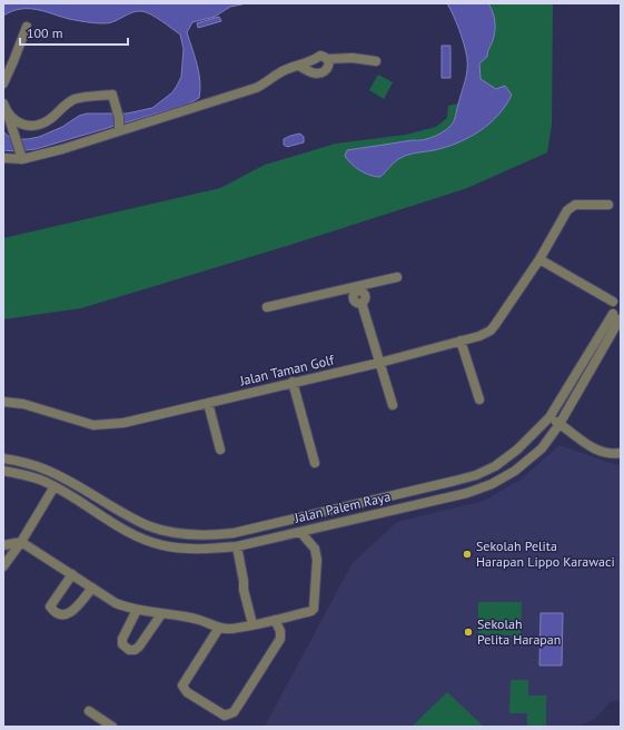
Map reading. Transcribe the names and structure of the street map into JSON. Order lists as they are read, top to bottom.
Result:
{
  "streets": {
    "street": ["Jalan Taman Golf", "Jalan Palem Raya"]
  },
  "places": ["Sekolah Pelita Harapan Lippo Karawaci", "Sekolah Pelita Harapan"],
  "scale_bar": "100 m"
}
